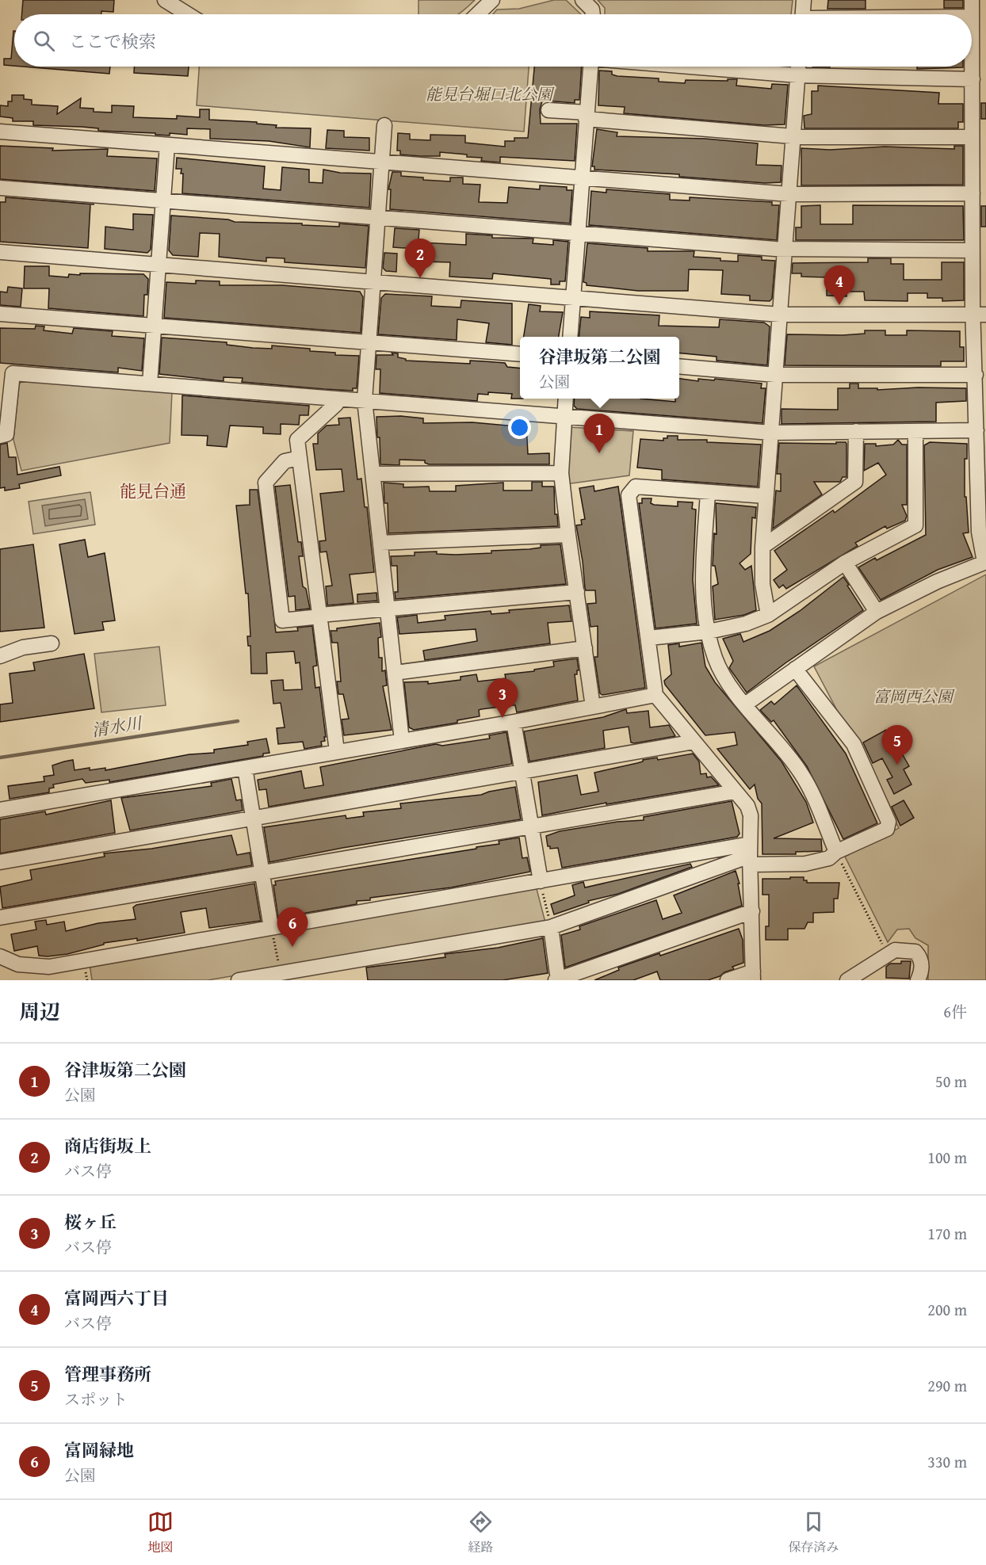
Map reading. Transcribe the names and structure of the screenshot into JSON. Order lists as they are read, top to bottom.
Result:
{
  "districts": ["能見台通"],
  "water": ["清水川"],
  "parks": ["能見台堀口北公園", "富岡西公園"],
  "page": {
    "search": "ここで検索",
    "pins": [
      "2",
      "4",
      "1",
      "3",
      "5",
      "6"
    ],
    "popup": ["谷津坂第二公園", "公園"],
    "heading": ["周辺", "6件"],
    "list": [
      {
        "mark": "1",
        "name": "谷津坂第二公園",
        "note": "公園",
        "value": "50 m"
      },
      {
        "mark": "2",
        "name": "商店街坂上",
        "note": "バス停",
        "value": "100 m"
      },
      {
        "mark": "3",
        "name": "桜ヶ丘",
        "note": "バス停",
        "value": "170 m"
      },
      {
        "mark": "4",
        "name": "富岡西六丁目",
        "note": "バス停",
        "value": "200 m"
      },
      {
        "mark": "5",
        "name": "管理事務所",
        "note": "スポット",
        "value": "290 m"
      },
      {
        "mark": "6",
        "name": "富岡緑地",
        "note": "公園",
        "value": "330 m"
      }
    ],
    "nav": ["地図", "経路", "保存済み"]
  }
}
